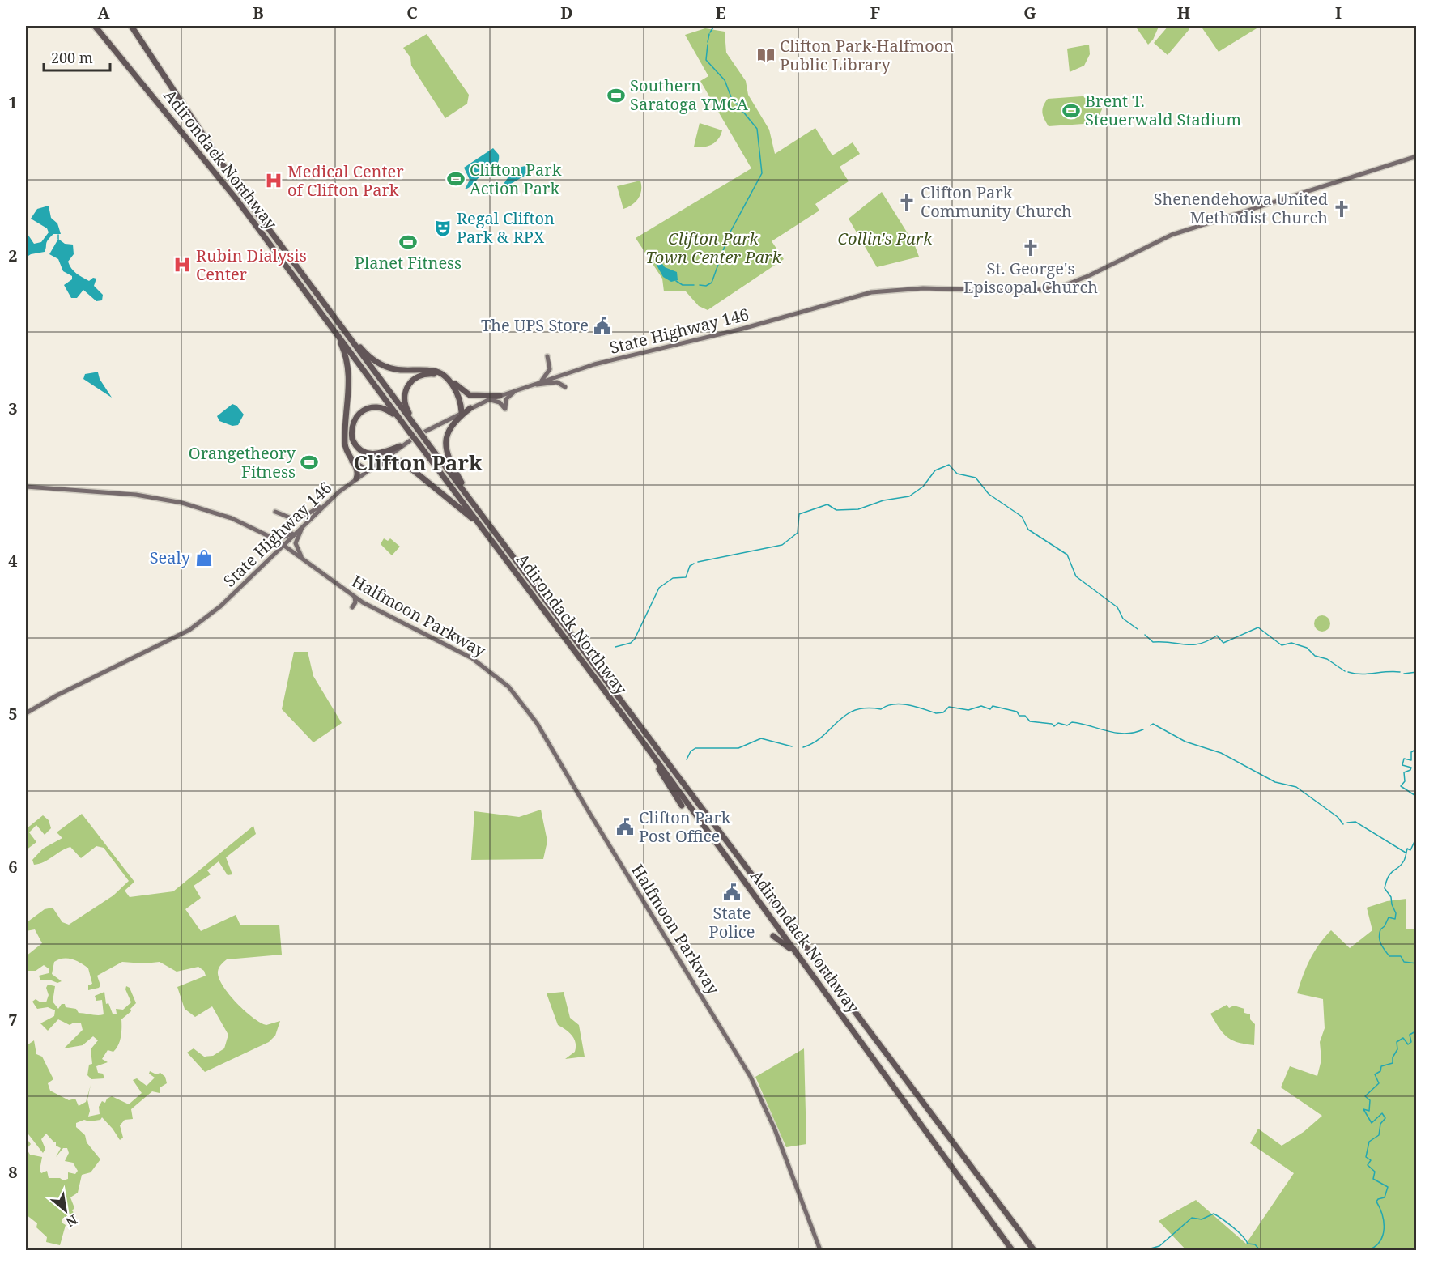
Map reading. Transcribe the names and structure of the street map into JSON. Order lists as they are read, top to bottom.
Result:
{
  "streets": {
    "highway": ["Adirondack Northway"],
    "main road": ["State Highway 146", "Halfmoon Parkway"]
  },
  "crossings": [
    ["State Highway 146", "Halfmoon Parkway"]
  ],
  "districts": ["Clifton Park"],
  "parks": ["Clifton Park Town Center Park", "Collin's Park"],
  "places": {
    "library": ["Clifton Park-Halfmoon Public Library"],
    "sports": [
      "Southern Saratoga YMCA",
      "Brent T. Steuerwald Stadium",
      "Clifton Park Action Park",
      "Planet Fitness",
      "Orangetheory Fitness"
    ],
    "hospital": ["Medical Center of Clifton Park", "Rubin Dialysis Center"],
    "church": ["Clifton Park Community Church", "Shenendehowa United Methodist Church", "St. George's Episcopal Church"],
    "theatre": ["Regal Clifton Park & RPX"],
    "public building": ["The UPS Store", "Clifton Park Post Office", "State Police"],
    "shop": ["Sealy"]
  },
  "scale_bar": "200 m",
  "north": "bottom right",
  "grid": {
    "columns": [
      "A",
      "B",
      "C",
      "D",
      "E",
      "F",
      "G",
      "H",
      "I"
    ],
    "rows": [
      "1",
      "2",
      "3",
      "4",
      "5",
      "6",
      "7",
      "8"
    ]
  }
}
